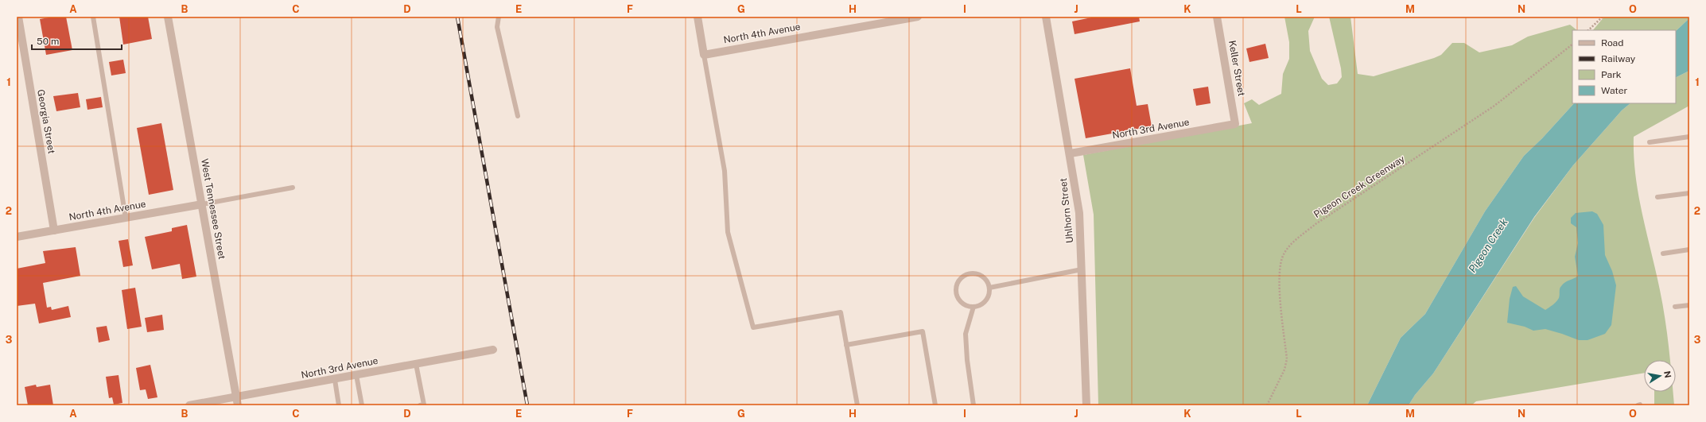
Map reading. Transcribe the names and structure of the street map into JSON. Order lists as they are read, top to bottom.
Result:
{
  "streets": {
    "street": [
      "North 4th Avenue",
      "Keller Street",
      "Georgia Street",
      "North 3rd Avenue",
      "West Tennessee Street",
      "Uhlhorn Street"
    ],
    "path": ["Pigeon Creek Greenway"]
  },
  "crossings": [
    ["North 4th Avenue", "Georgia Street"],
    ["North 4th Avenue", "West Tennessee Street"],
    ["Keller Street", "North 3rd Avenue"],
    ["North 3rd Avenue", "West Tennessee Street"],
    ["North 3rd Avenue", "Uhlhorn Street"]
  ],
  "water": ["Pigeon Creek"],
  "legend": [
    "Road",
    "Railway",
    "Park",
    "Water"
  ],
  "scale_bar": "50 m",
  "north": "right",
  "grid": {
    "columns": [
      "A",
      "B",
      "C",
      "D",
      "E",
      "F",
      "G",
      "H",
      "I",
      "J",
      "K",
      "L",
      "M",
      "N",
      "O"
    ],
    "rows": ["1", "2", "3"]
  }
}
